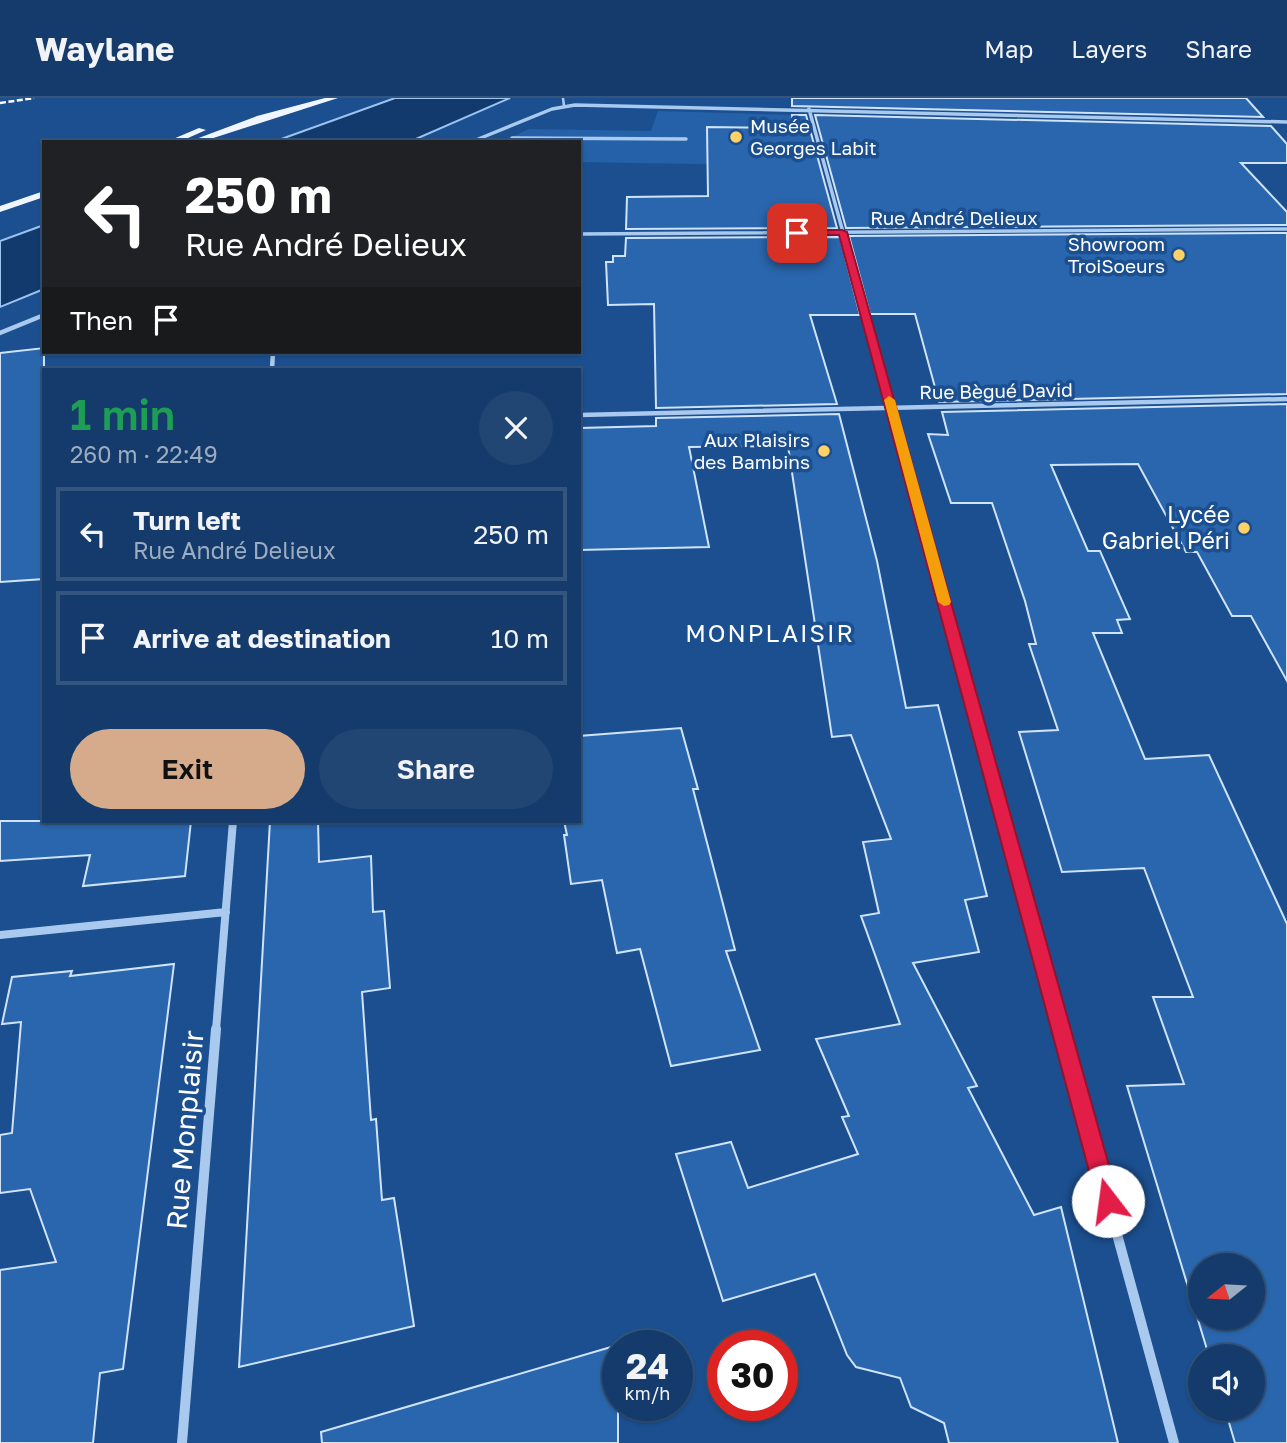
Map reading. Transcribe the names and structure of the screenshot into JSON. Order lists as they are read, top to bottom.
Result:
{
  "streets": {
    "street": ["Rue André Delieux", "Rue Bègué David", "Rue Monplaisir"]
  },
  "districts": ["MONPLAISIR"],
  "places": [
    "Musée Georges Labit",
    "Showroom TroiSoeurs",
    "Aux Plaisirs des Bambins",
    "Lycée Gabriel Péri"
  ],
  "north": "left",
  "page": {
    "header": "Waylane",
    "nav": ["Map", "Layers", "Share"],
    "turn": ["250 m", "Rue André Delieux"],
    "then": "Then",
    "heading": ["1 min", "260 m · 22:49"],
    "list": [
      {
        "name": "Turn left",
        "note": "Rue André Delieux",
        "value": "250 m"
      },
      {
        "name": "Arrive at destination",
        "value": "10 m"
      }
    ],
    "buttons": ["Exit", "Share"],
    "speed": "24 km/h",
    "limit": "30"
  }
}
